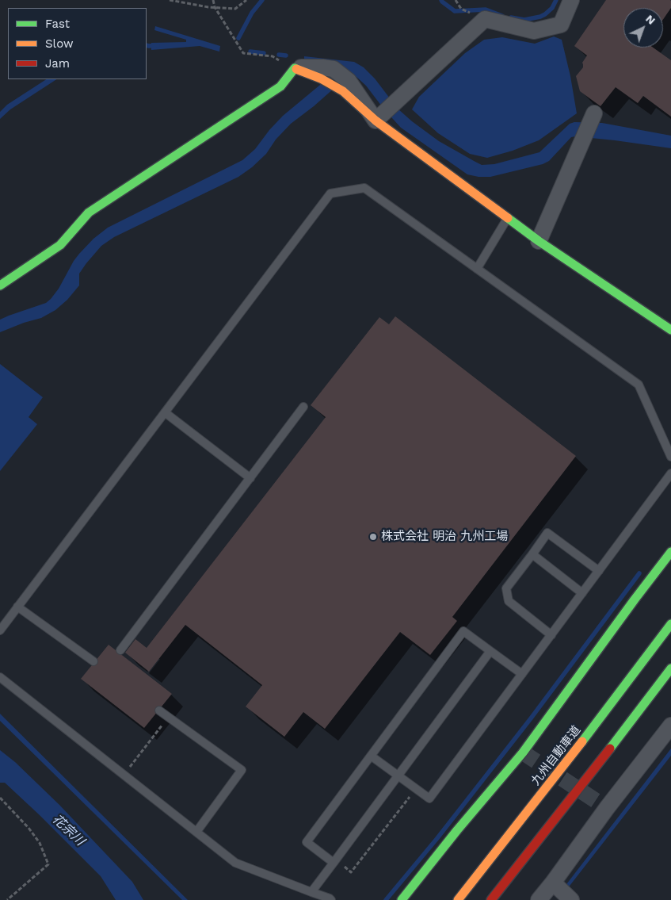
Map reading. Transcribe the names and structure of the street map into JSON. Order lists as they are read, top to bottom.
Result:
{
  "streets": {
    "main road": ["九州自動車道"]
  },
  "water": ["花宗川"],
  "places": ["株式会社 明治 九州工場"],
  "legend": ["Fast", "Slow", "Jam"],
  "north": "top right"
}
